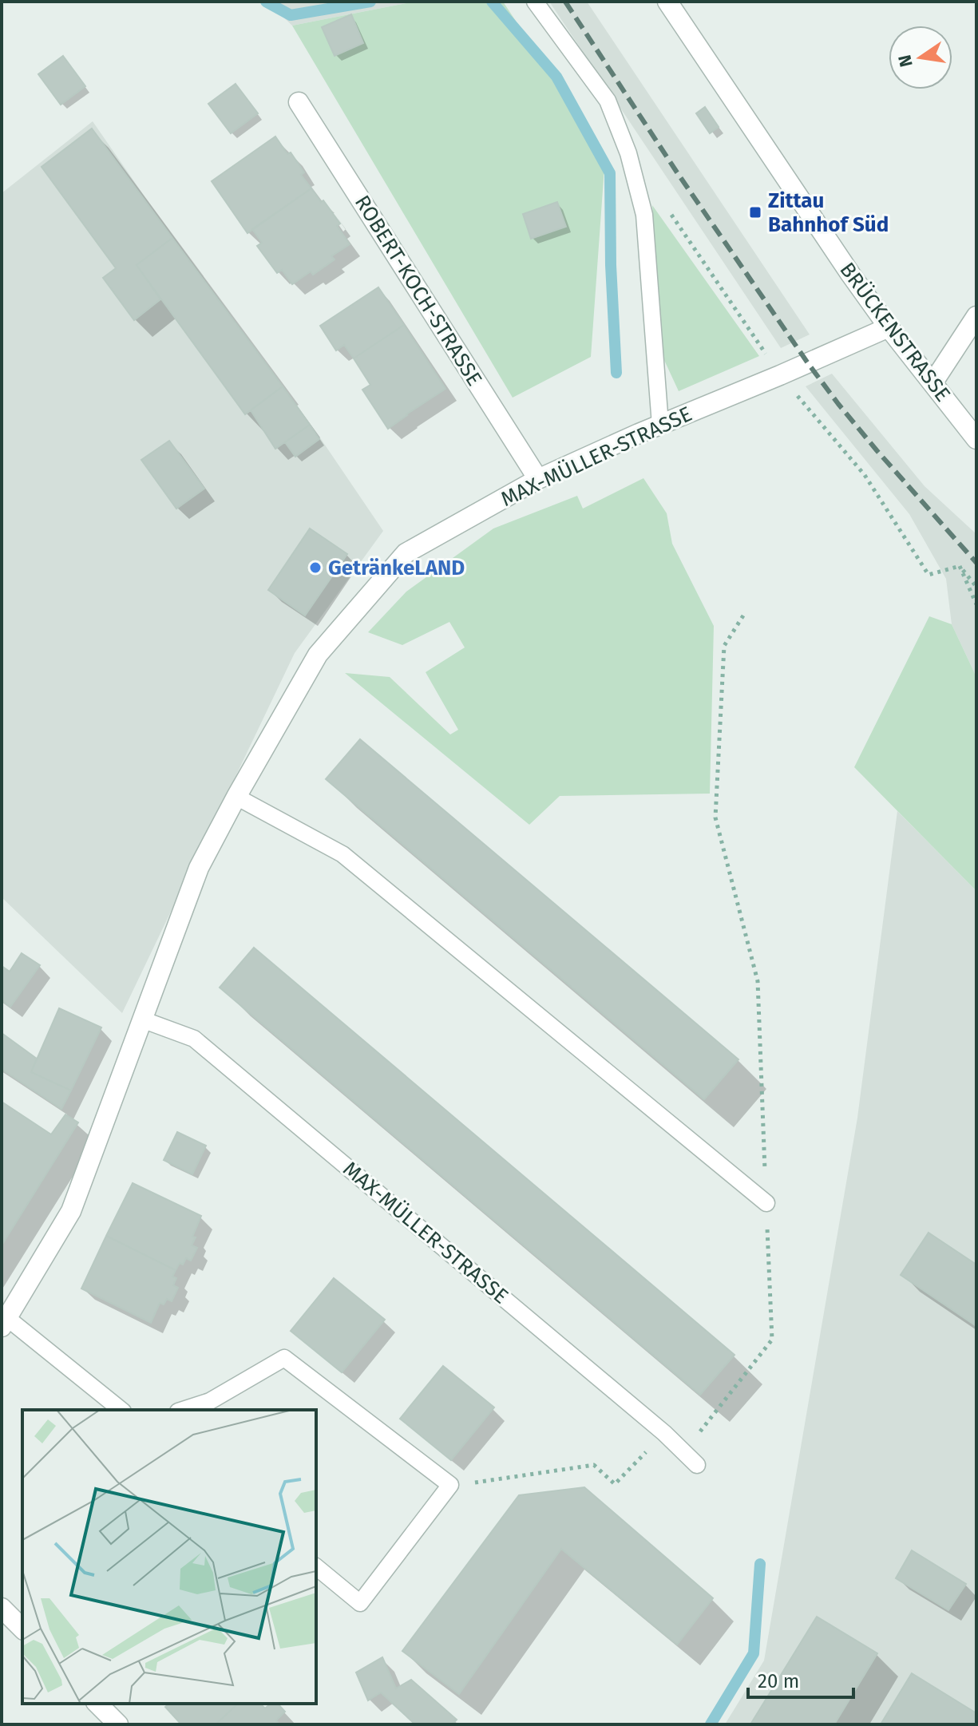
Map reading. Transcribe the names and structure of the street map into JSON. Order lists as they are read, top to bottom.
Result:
{
  "streets": {
    "street": ["ROBERT-KOCH-STRASSE", "BRÜCKENSTRASSE", "MAX-MÜLLER-STRASSE"]
  },
  "crossings": [
    ["ROBERT-KOCH-STRASSE", "MAX-MÜLLER-STRASSE"],
    ["BRÜCKENSTRASSE", "MAX-MÜLLER-STRASSE"]
  ],
  "places": {
    "transit": ["Zittau Bahnhof Süd"],
    "other": ["GetränkeLAND"]
  },
  "scale_bar": "20 m",
  "north": "left"
}
